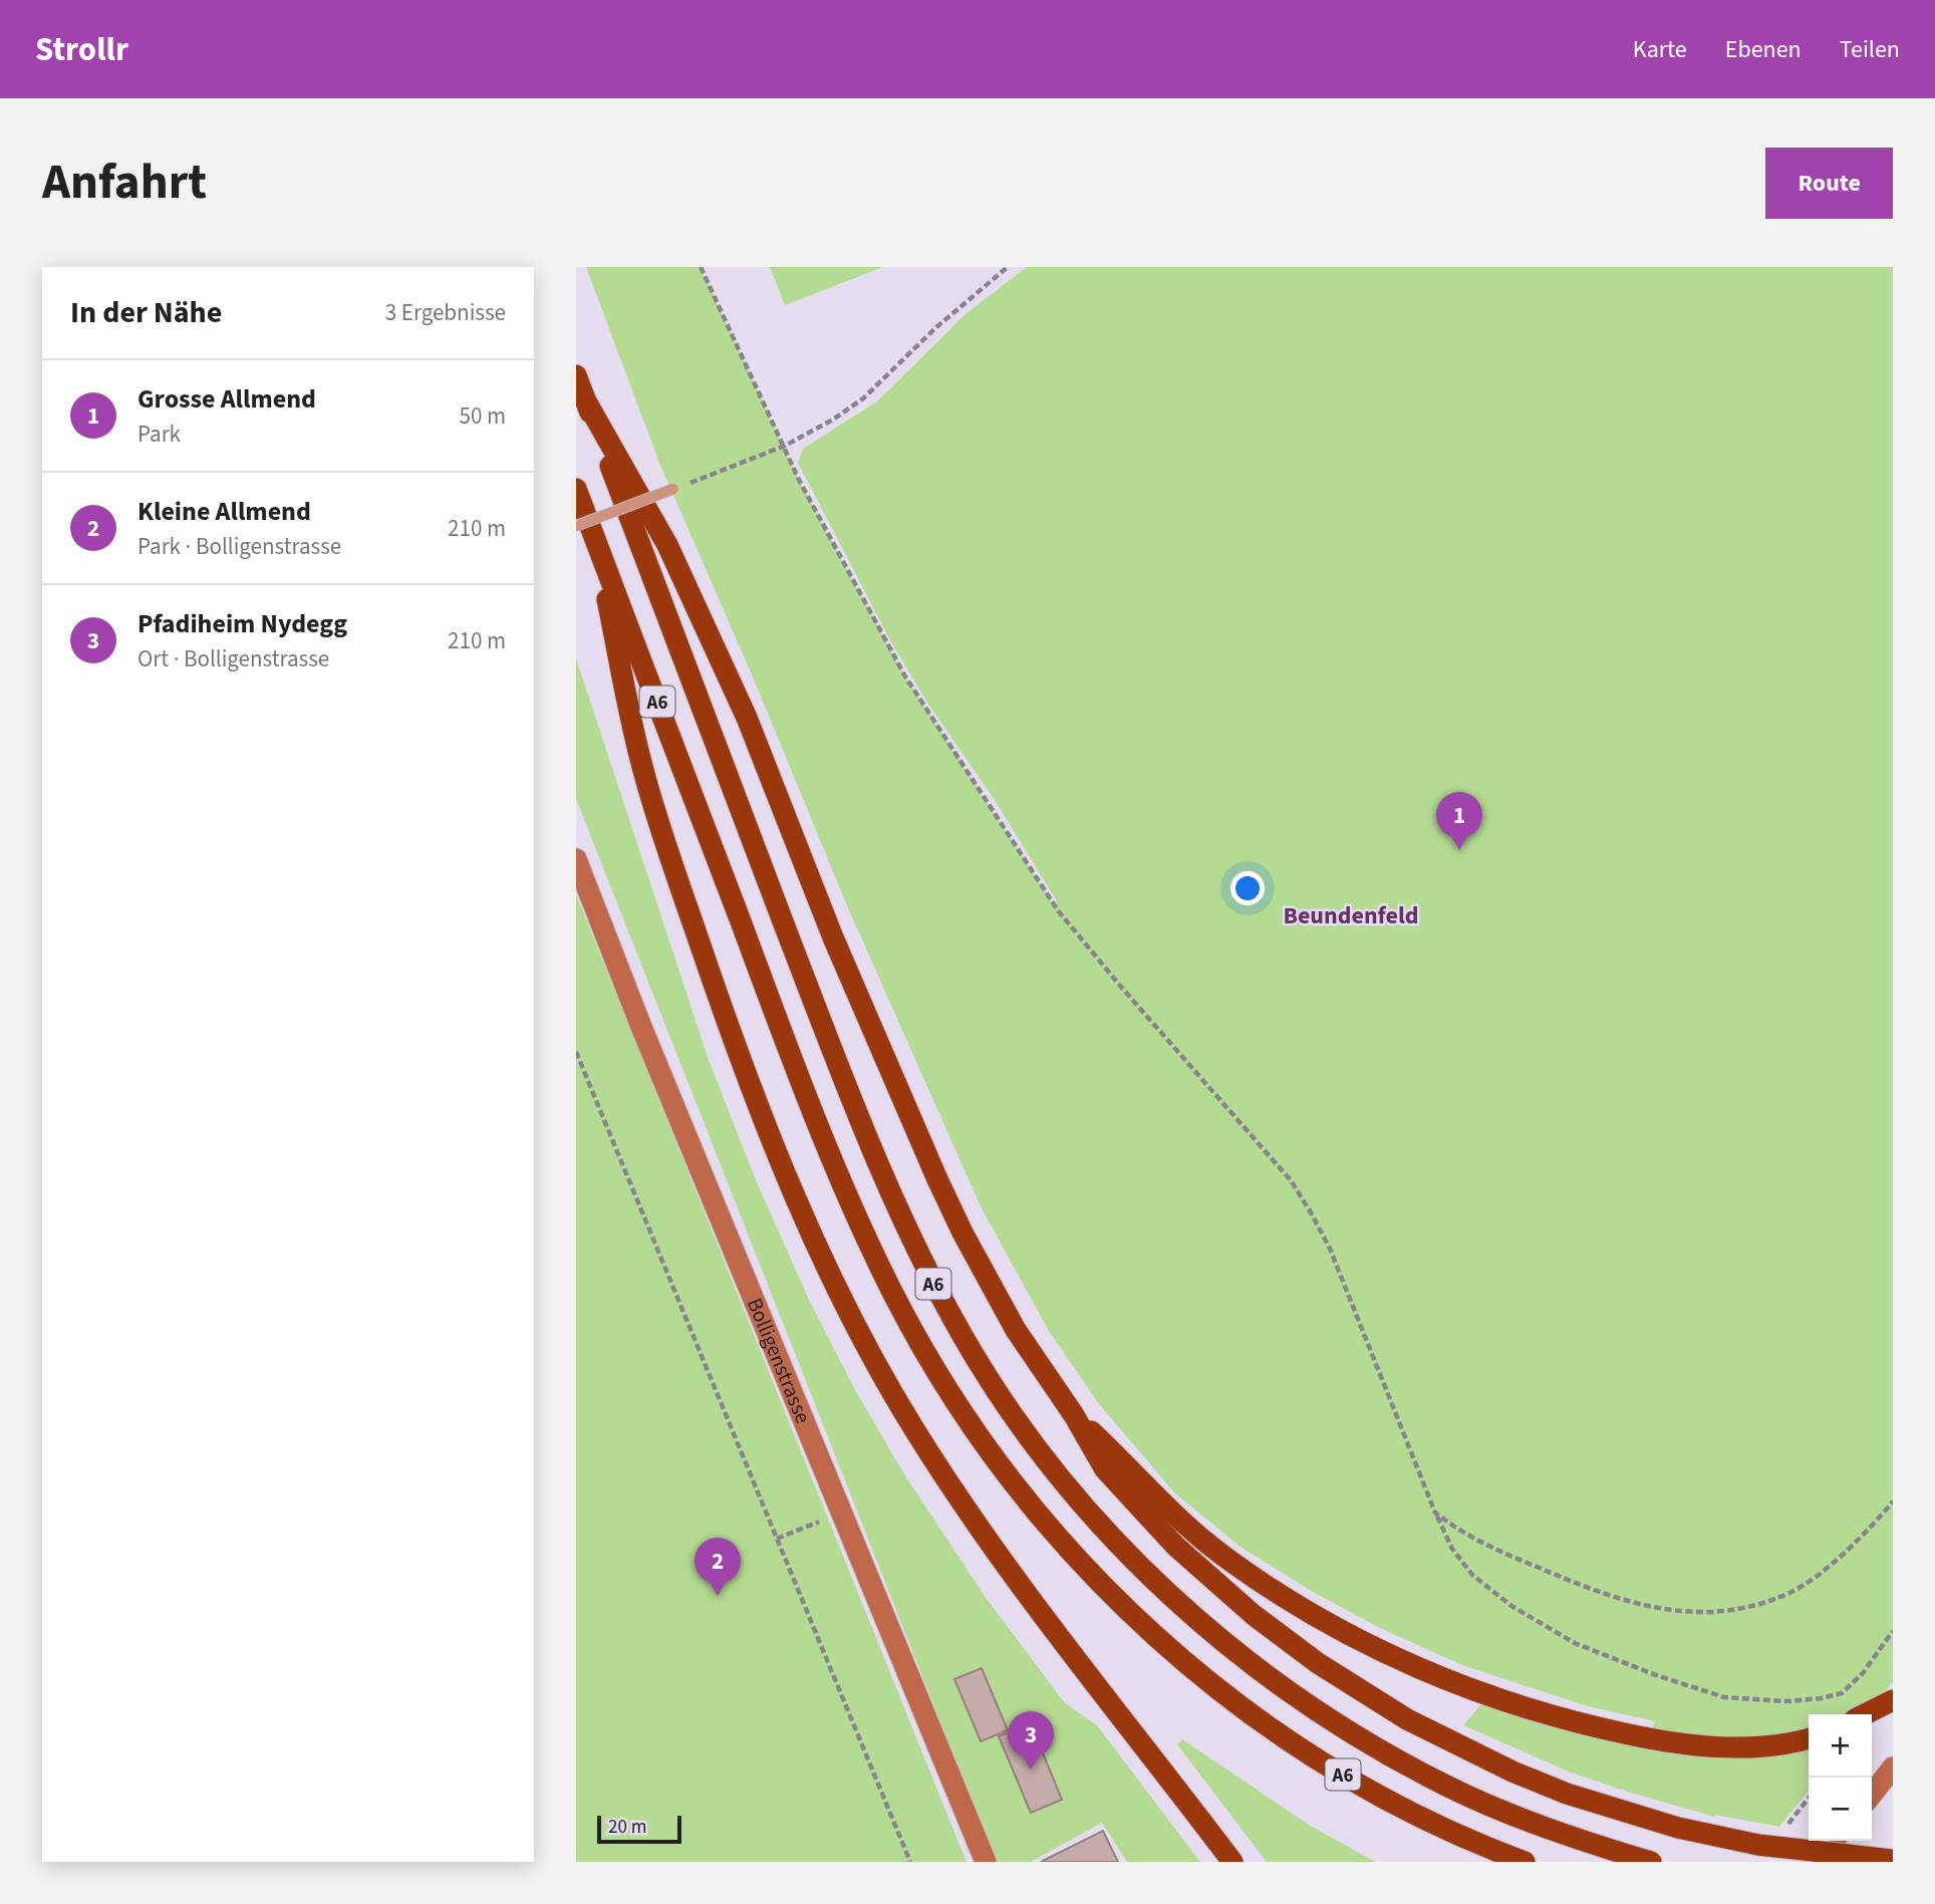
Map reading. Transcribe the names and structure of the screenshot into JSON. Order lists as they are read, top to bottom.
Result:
{
  "streets": {
    "highway": ["A6"],
    "main road": ["Bolligenstrasse"]
  },
  "districts": ["Beundenfeld"],
  "scale_bar": "20 m",
  "page": {
    "header": "Strollr",
    "nav": ["Karte", "Ebenen", "Teilen"],
    "title": "Anfahrt",
    "buttons": "Route",
    "heading": ["In der Nähe", "3 Ergebnisse"],
    "list": [
      {
        "mark": "1",
        "name": "Grosse Allmend",
        "note": "Park",
        "value": "50 m"
      },
      {
        "mark": "2",
        "name": "Kleine Allmend",
        "note": "Park · Bolligenstrasse",
        "value": "210 m"
      },
      {
        "mark": "3",
        "name": "Pfadiheim Nydegg",
        "note": "Ort · Bolligenstrasse",
        "value": "210 m"
      }
    ],
    "pins": ["1", "2", "3"],
    "map_buttons": ["+", "−"],
    "scale": "20 m"
  }
}
